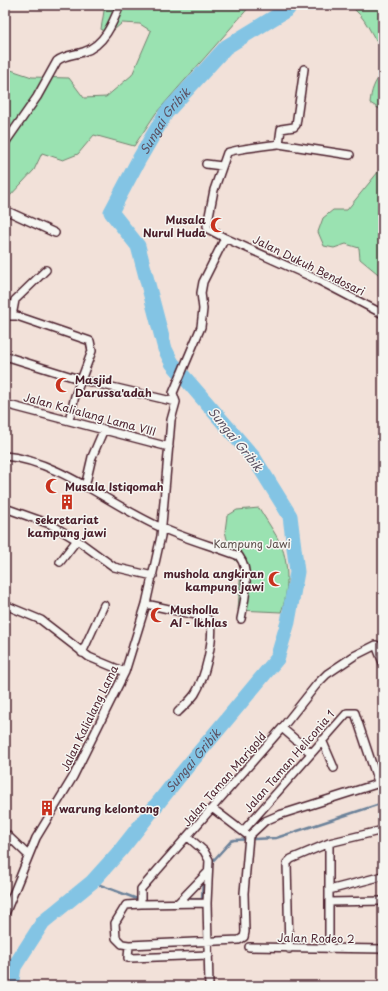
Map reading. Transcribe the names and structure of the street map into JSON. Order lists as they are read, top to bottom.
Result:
{
  "streets": {
    "street": [
      "Jalan Dukuh Bendosari",
      "Jalan Kalialang Lama VIII",
      "Jalan Kalialang Lama",
      "Jalan Taman Heliconia 1",
      "Jalan Taman Marigold",
      "Jalan Rodeo 2"
    ]
  },
  "crossings": [
    ["Jalan Kalialang Lama VIII", "Jalan Kalialang Lama"]
  ],
  "water": ["Sungai Gribik"],
  "parks": ["Kampung Jawi"],
  "places": {
    "mosque": [
      "Musala Nurul Huda",
      "Masjid Darussa'adah",
      "Musala Istiqomah",
      "mushola angkiran kampung jawi",
      "Musholla Al - Ikhlas"
    ],
    "building": ["sekretariat kampung jawi", "warung kelontong"]
  }
}
